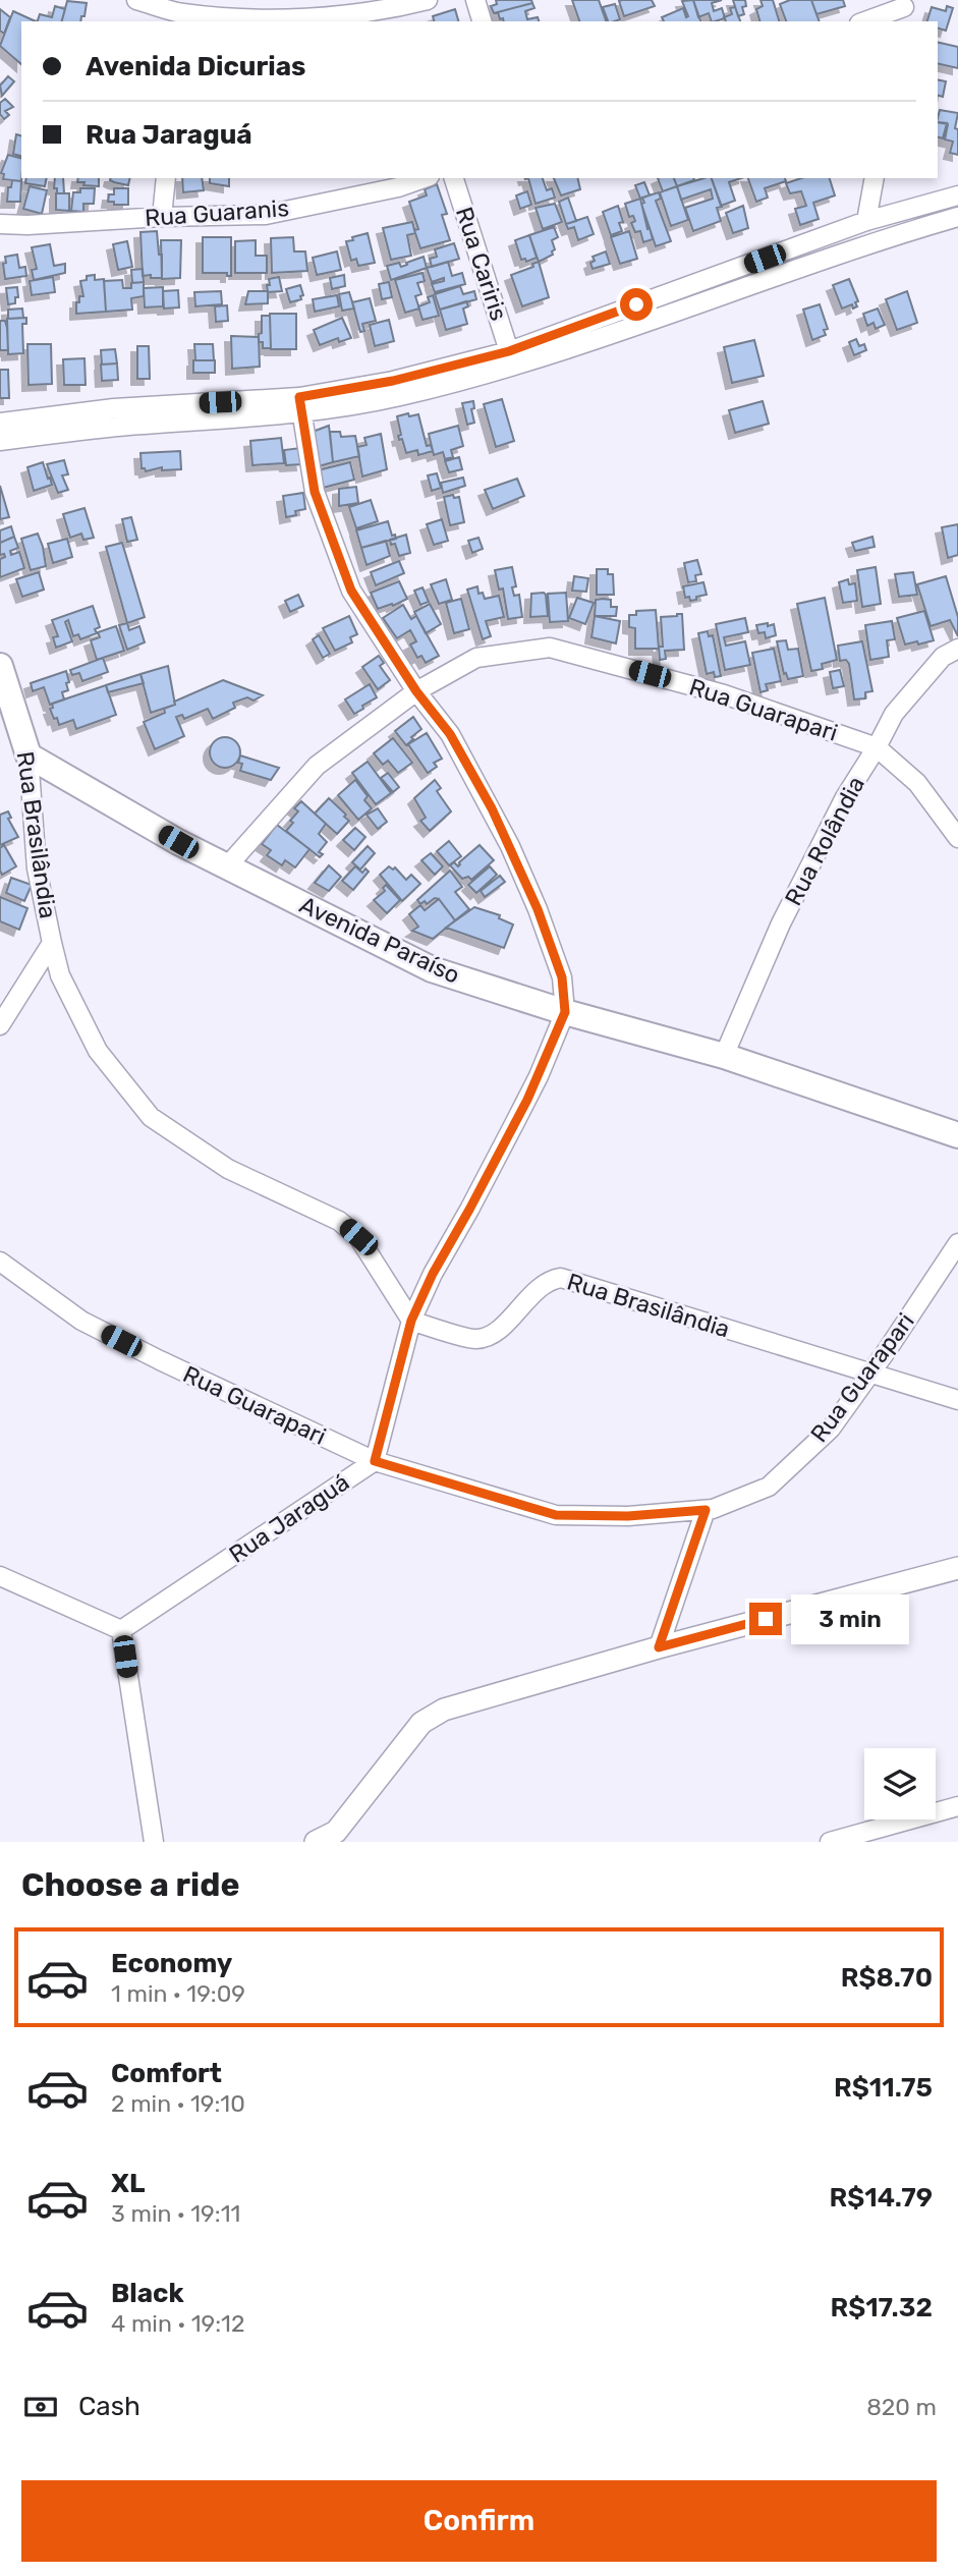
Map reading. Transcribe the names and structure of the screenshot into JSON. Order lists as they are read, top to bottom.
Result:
{
  "streets": {
    "main road": ["Rua Brasilândia", "Avenida Paraíso"],
    "street": [
      "Rua Guaranis",
      "Rua Cariris",
      "Rua Guarapari",
      "Rua Rolândia",
      "Rua Jaraguá"
    ]
  },
  "crossings": [
    ["Rua Guarapari", "Rua Brasilândia"],
    ["Rua Guarapari", "Rua Rolândia"],
    ["Rua Guarapari", "Avenida Paraíso"],
    ["Rua Guarapari", "Rua Jaraguá"],
    ["Rua Brasilândia", "Avenida Paraíso"],
    ["Rua Brasilândia", "Rua Jaraguá"],
    ["Rua Rolândia", "Avenida Paraíso"],
    ["Avenida Paraíso", "Rua Jaraguá"]
  ],
  "page": {
    "banner": ["Avenida Dicurias", "Rua Jaraguá"],
    "bubble": "3 min",
    "heading": "Choose a ride",
    "list": [
      {
        "name": "Economy",
        "note": "1 min · 19:09",
        "value": "R$8.70"
      },
      {
        "name": "Comfort",
        "note": "2 min · 19:10",
        "value": "R$11.75"
      },
      {
        "name": "XL",
        "note": "3 min · 19:11",
        "value": "R$14.79"
      },
      {
        "name": "Black",
        "note": "4 min · 19:12",
        "value": "R$17.32"
      }
    ],
    "pay": ["Cash", "820 m"],
    "buttons": "Confirm"
  }
}
